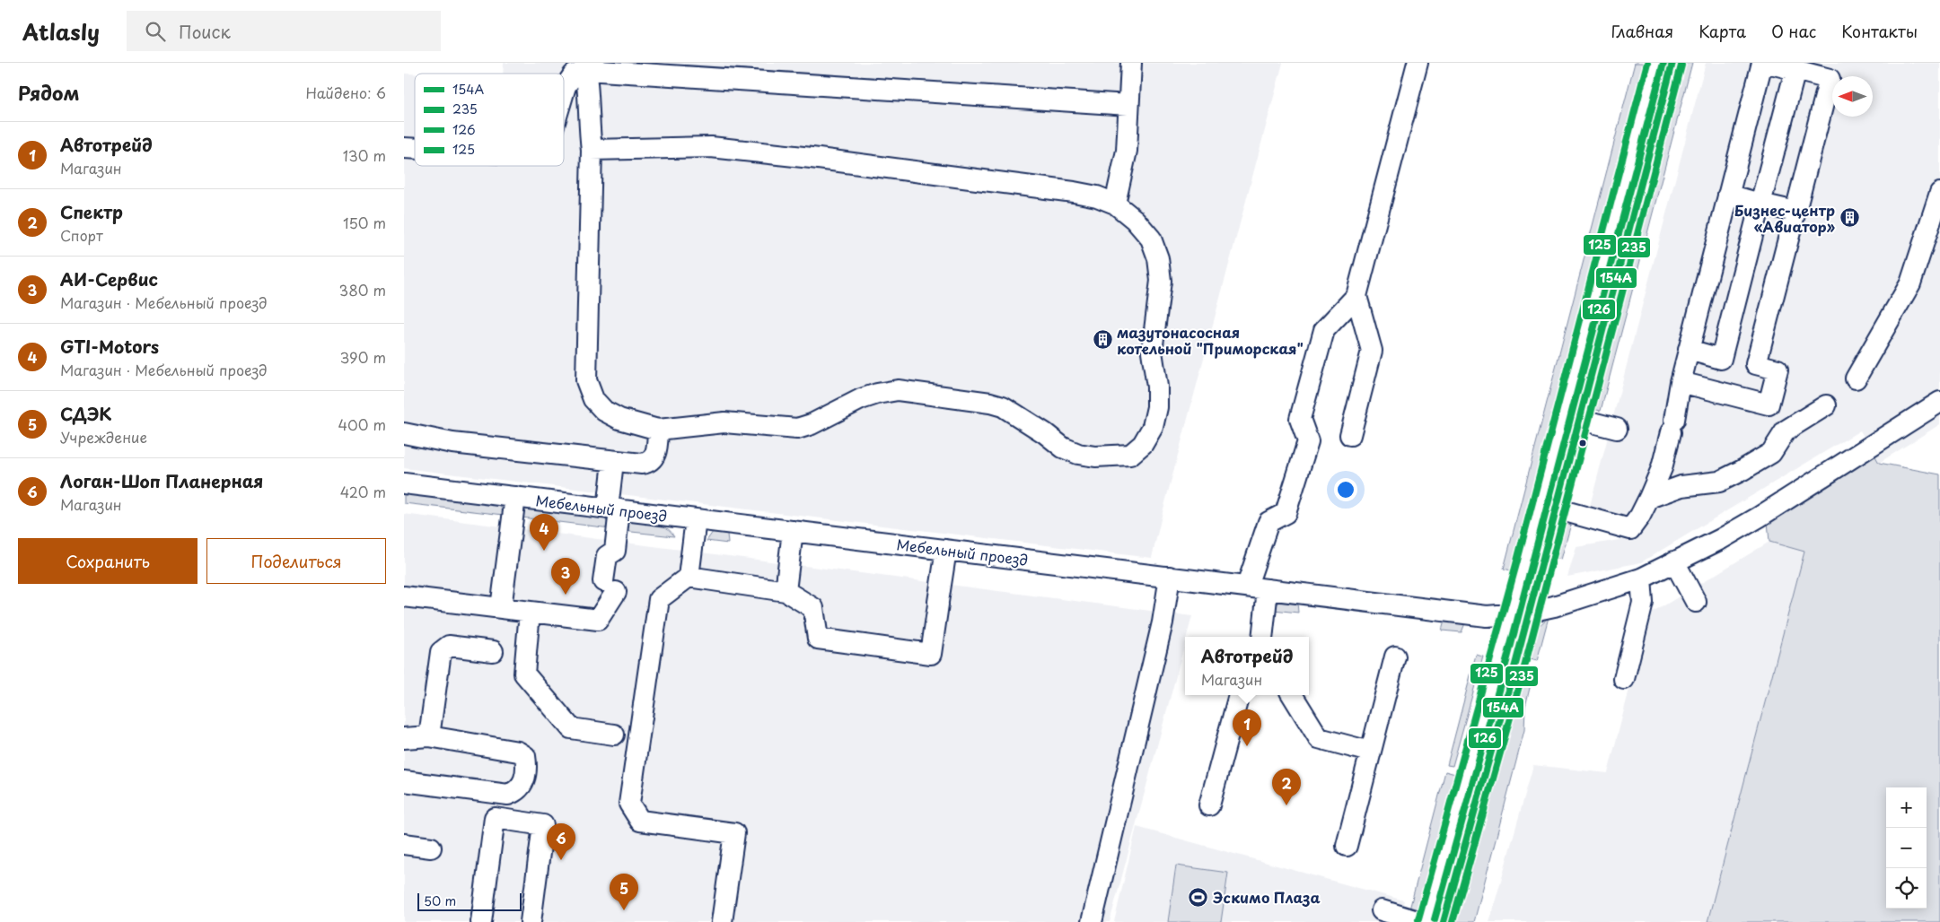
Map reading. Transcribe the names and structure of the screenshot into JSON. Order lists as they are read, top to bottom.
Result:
{
  "streets": {
    "street": ["Мебельный проезд"]
  },
  "places": {
    "building": ["Бизнес-центр «Авиатор»", "мазутонасосная котельной \"Приморская\""],
    "sports": ["Эскимо Плаза"]
  },
  "lines": [
    "transit line 154А",
    "transit line 126",
    "transit line 125",
    "transit line 235"
  ],
  "legend": [
    "154А",
    "235",
    "126",
    "125"
  ],
  "scale_bar": "50 m",
  "north": "left",
  "page": {
    "header": "Atlasly",
    "search": "Поиск",
    "nav": [
      "Главная",
      "Карта",
      "О нас",
      "Контакты"
    ],
    "heading": ["Рядом", "Найдено: 6"],
    "list": [
      {
        "mark": "1",
        "name": "Автотрейд",
        "note": "Магазин",
        "value": "130 m"
      },
      {
        "mark": "2",
        "name": "Спектр",
        "note": "Спорт",
        "value": "150 m"
      },
      {
        "mark": "3",
        "name": "АИ-Сервис",
        "note": "Магазин · Мебельный проезд",
        "value": "380 m"
      },
      {
        "mark": "4",
        "name": "GTI-Motors",
        "note": "Магазин · Мебельный проезд",
        "value": "390 m"
      },
      {
        "mark": "5",
        "name": "СДЭК",
        "note": "Учреждение",
        "value": "400 m"
      },
      {
        "mark": "6",
        "name": "Логан-Шоп Планерная",
        "note": "Магазин",
        "value": "420 m"
      }
    ],
    "pins": [
      "4",
      "3",
      "1",
      "2",
      "6",
      "5"
    ],
    "buttons": ["Сохранить", "Поделиться"],
    "popup": ["Автотрейд", "Магазин"],
    "map_buttons": ["+", "−"],
    "scale": "50 m"
  }
}
